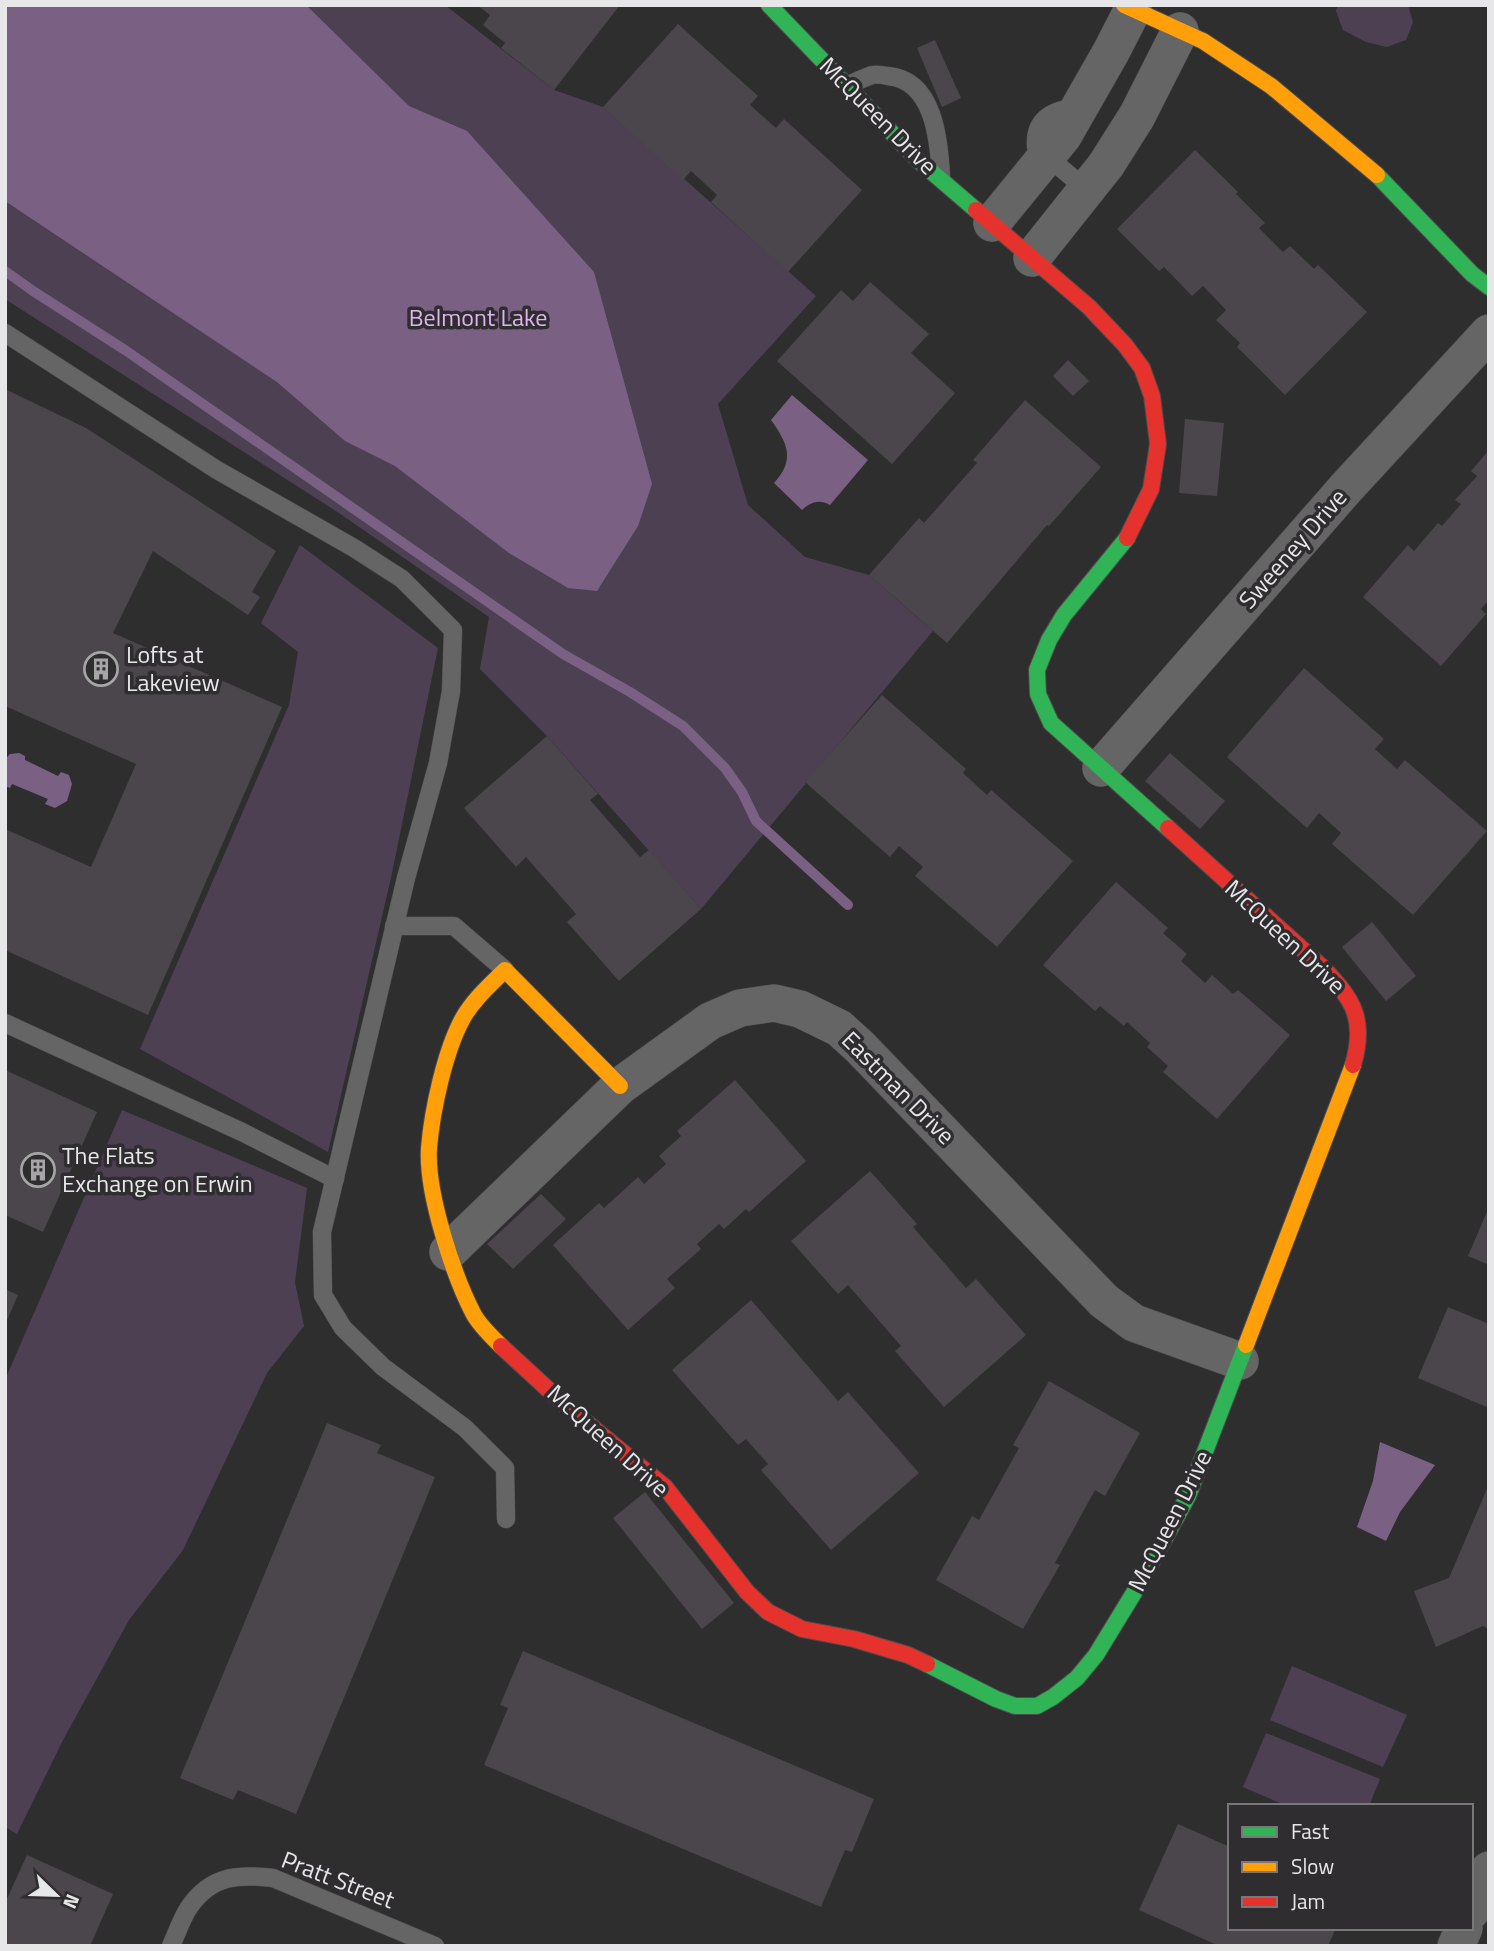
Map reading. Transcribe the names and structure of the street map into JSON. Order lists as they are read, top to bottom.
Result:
{
  "streets": {
    "street": ["McQueen Drive", "Sweeney Drive", "Eastman Drive"],
    "lane": ["Pratt Street"]
  },
  "crossings": [
    ["McQueen Drive", "Sweeney Drive"],
    ["McQueen Drive", "Eastman Drive"]
  ],
  "parks": ["Belmont Lake"],
  "places": {
    "building": ["Lofts at Lakeview", "The Flats Exchange on Erwin"]
  },
  "legend": ["Fast", "Slow", "Jam"],
  "north": "bottom right"
}
